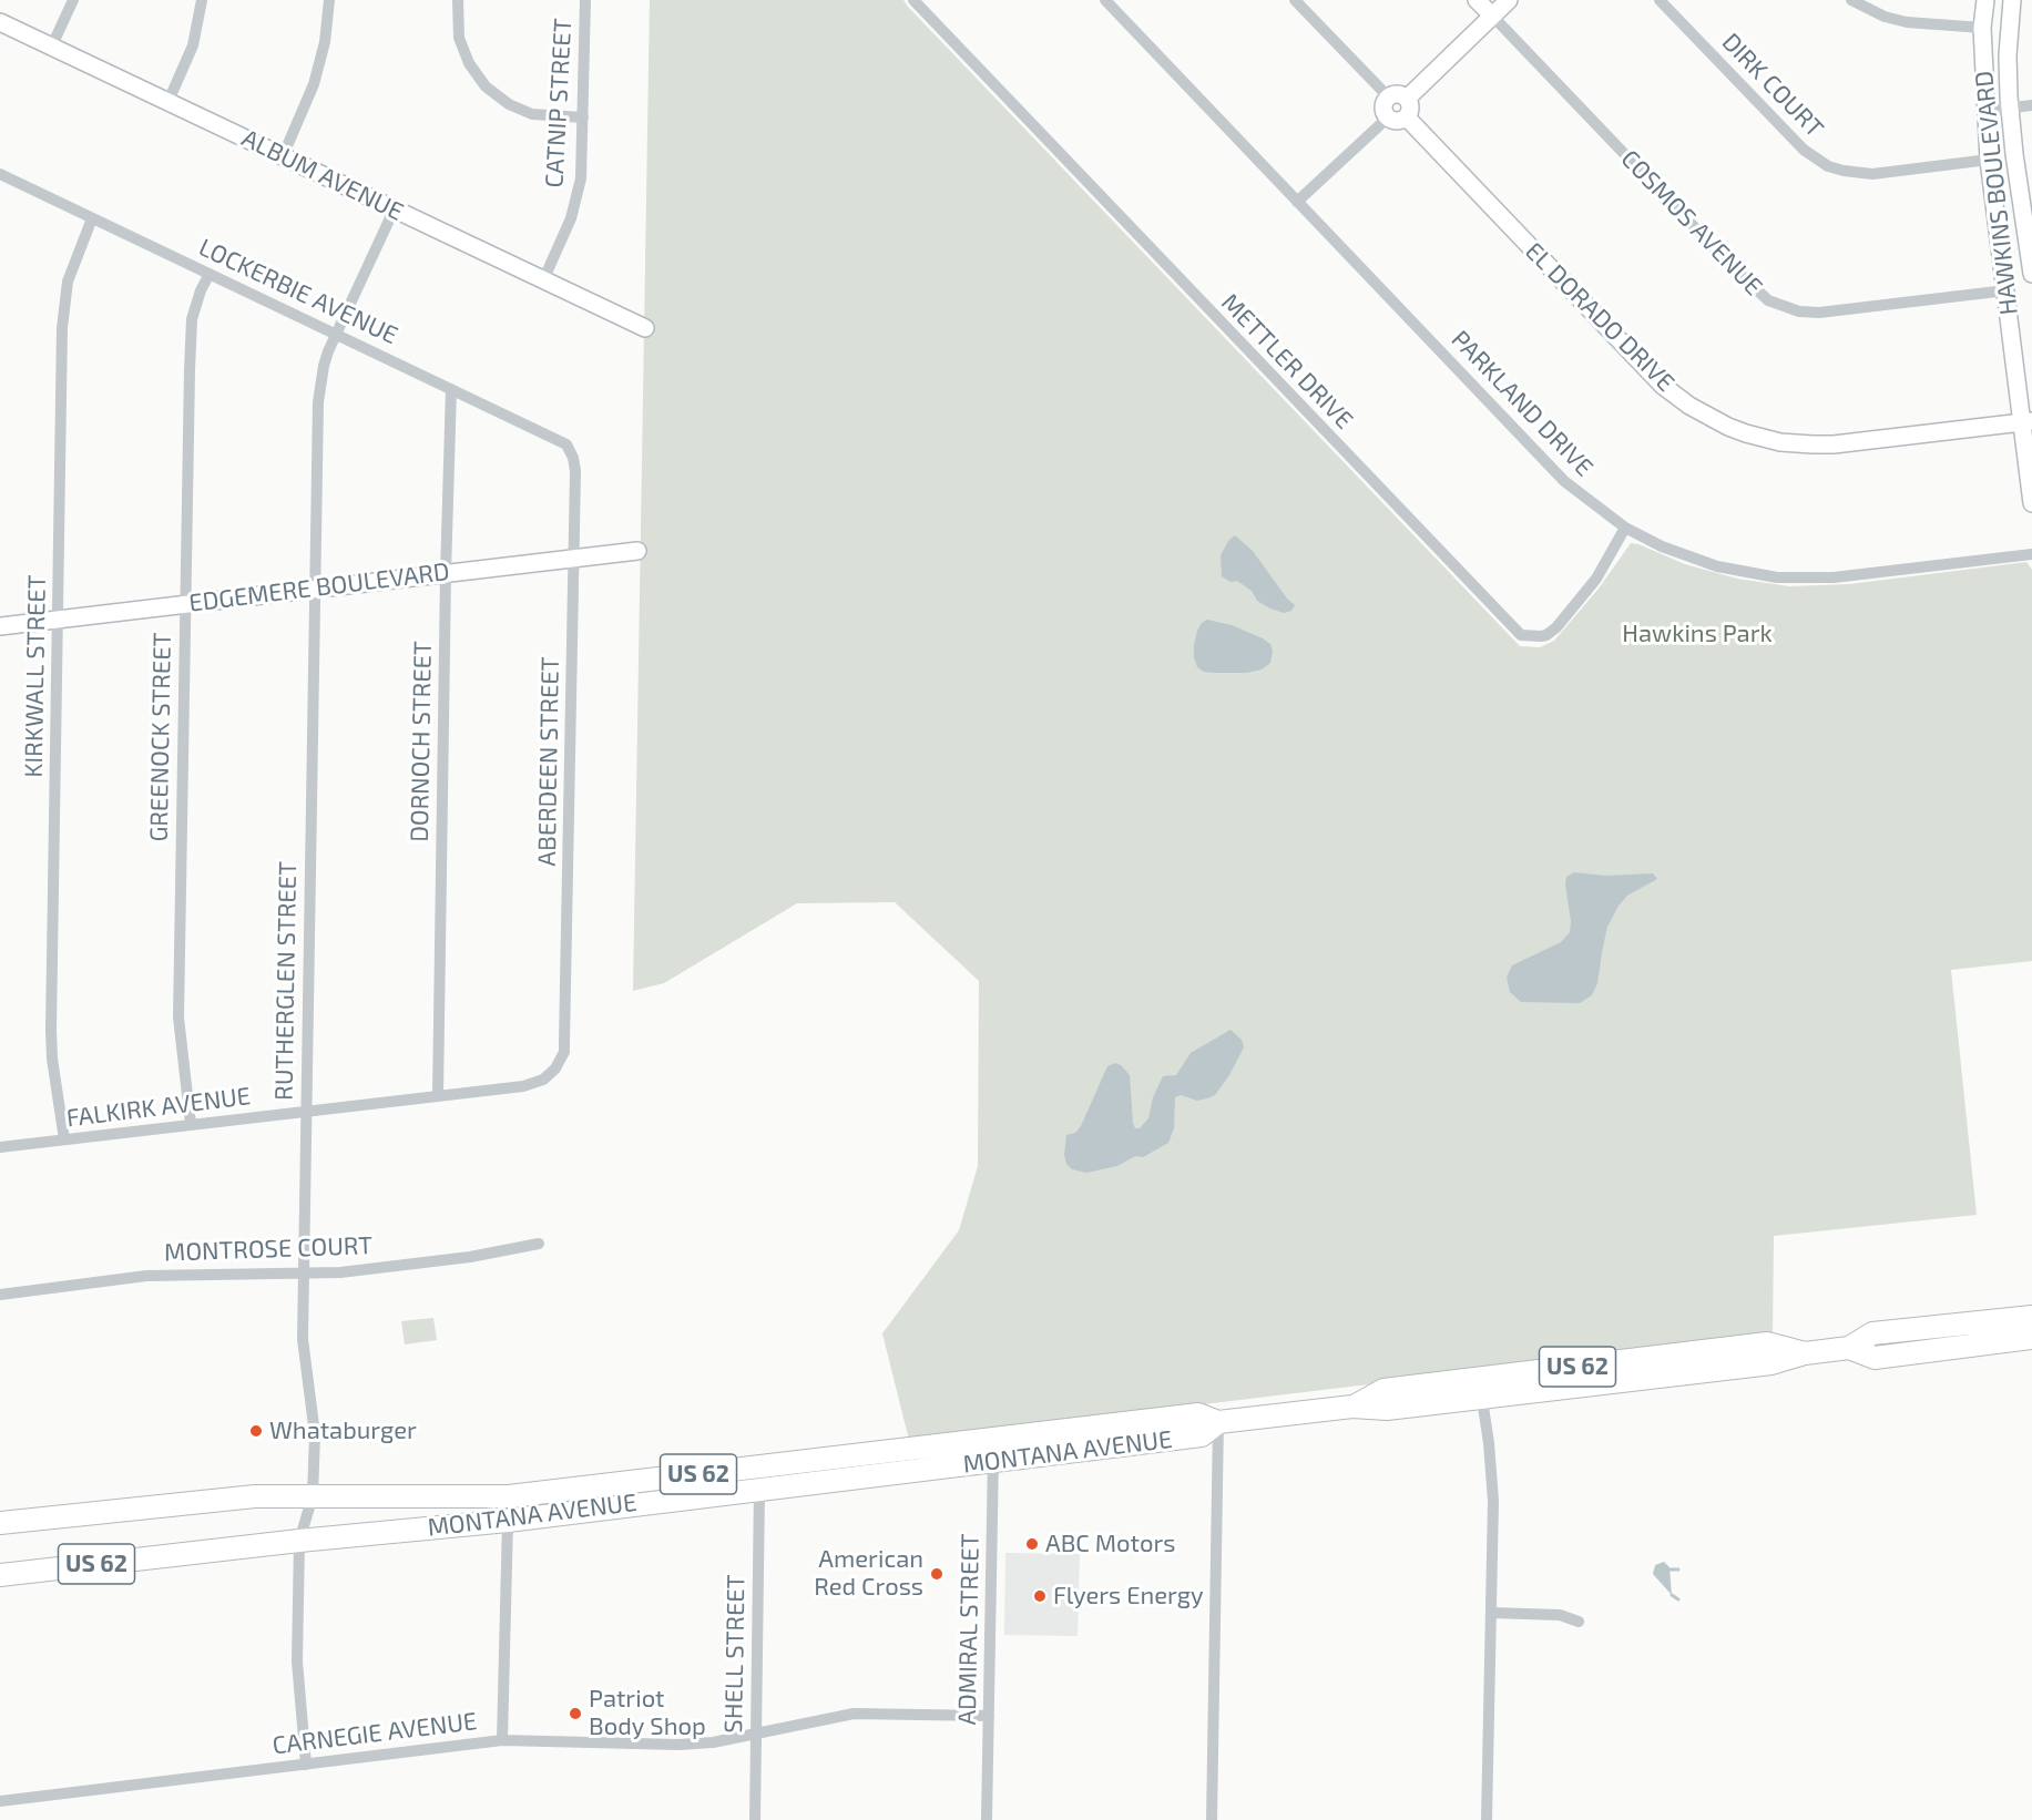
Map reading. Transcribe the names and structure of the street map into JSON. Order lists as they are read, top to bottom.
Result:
{
  "streets": {
    "highway": ["US 62", "MONTANA AVENUE"],
    "street": [
      "DIRK COURT",
      "CATNIP STREET",
      "ALBUM AVENUE",
      "HAWKINS BOULEVARD",
      "COSMOS AVENUE",
      "LOCKERBIE AVENUE",
      "EL DORADO DRIVE",
      "METTLER DRIVE",
      "PARKLAND DRIVE",
      "EDGEMERE BOULEVARD",
      "KIRKWALL STREET",
      "GREENOCK STREET",
      "DORNOCH STREET",
      "ABERDEEN STREET",
      "RUTHERGLEN STREET",
      "FALKIRK AVENUE",
      "MONTROSE COURT",
      "ADMIRAL STREET",
      "SHELL STREET",
      "CARNEGIE AVENUE"
    ]
  },
  "crossings": [
    ["DIRK COURT", "HAWKINS BOULEVARD"],
    ["CATNIP STREET", "ALBUM AVENUE"],
    ["ALBUM AVENUE", "RUTHERGLEN STREET"],
    ["HAWKINS BOULEVARD", "COSMOS AVENUE"],
    ["HAWKINS BOULEVARD", "EL DORADO DRIVE"],
    ["LOCKERBIE AVENUE", "KIRKWALL STREET"],
    ["LOCKERBIE AVENUE", "GREENOCK STREET"],
    ["LOCKERBIE AVENUE", "DORNOCH STREET"],
    ["LOCKERBIE AVENUE", "ABERDEEN STREET"],
    ["LOCKERBIE AVENUE", "RUTHERGLEN STREET"],
    ["METTLER DRIVE", "PARKLAND DRIVE"],
    ["EDGEMERE BOULEVARD", "KIRKWALL STREET"],
    ["EDGEMERE BOULEVARD", "GREENOCK STREET"],
    ["EDGEMERE BOULEVARD", "DORNOCH STREET"],
    ["EDGEMERE BOULEVARD", "ABERDEEN STREET"],
    ["EDGEMERE BOULEVARD", "RUTHERGLEN STREET"],
    ["KIRKWALL STREET", "FALKIRK AVENUE"],
    ["GREENOCK STREET", "FALKIRK AVENUE"],
    ["DORNOCH STREET", "FALKIRK AVENUE"],
    ["ABERDEEN STREET", "FALKIRK AVENUE"],
    ["RUTHERGLEN STREET", "FALKIRK AVENUE"],
    ["RUTHERGLEN STREET", "MONTROSE COURT"],
    ["RUTHERGLEN STREET", "MONTANA AVENUE"],
    ["RUTHERGLEN STREET", "CARNEGIE AVENUE"],
    ["MONTANA AVENUE", "ADMIRAL STREET"],
    ["MONTANA AVENUE", "SHELL STREET"],
    ["ADMIRAL STREET", "CARNEGIE AVENUE"],
    ["SHELL STREET", "CARNEGIE AVENUE"]
  ],
  "parks": ["Hawkins Park"],
  "places": [
    "Whataburger",
    "ABC Motors",
    "American Red Cross",
    "Flyers Energy",
    "Patriot Body Shop"
  ]
}
